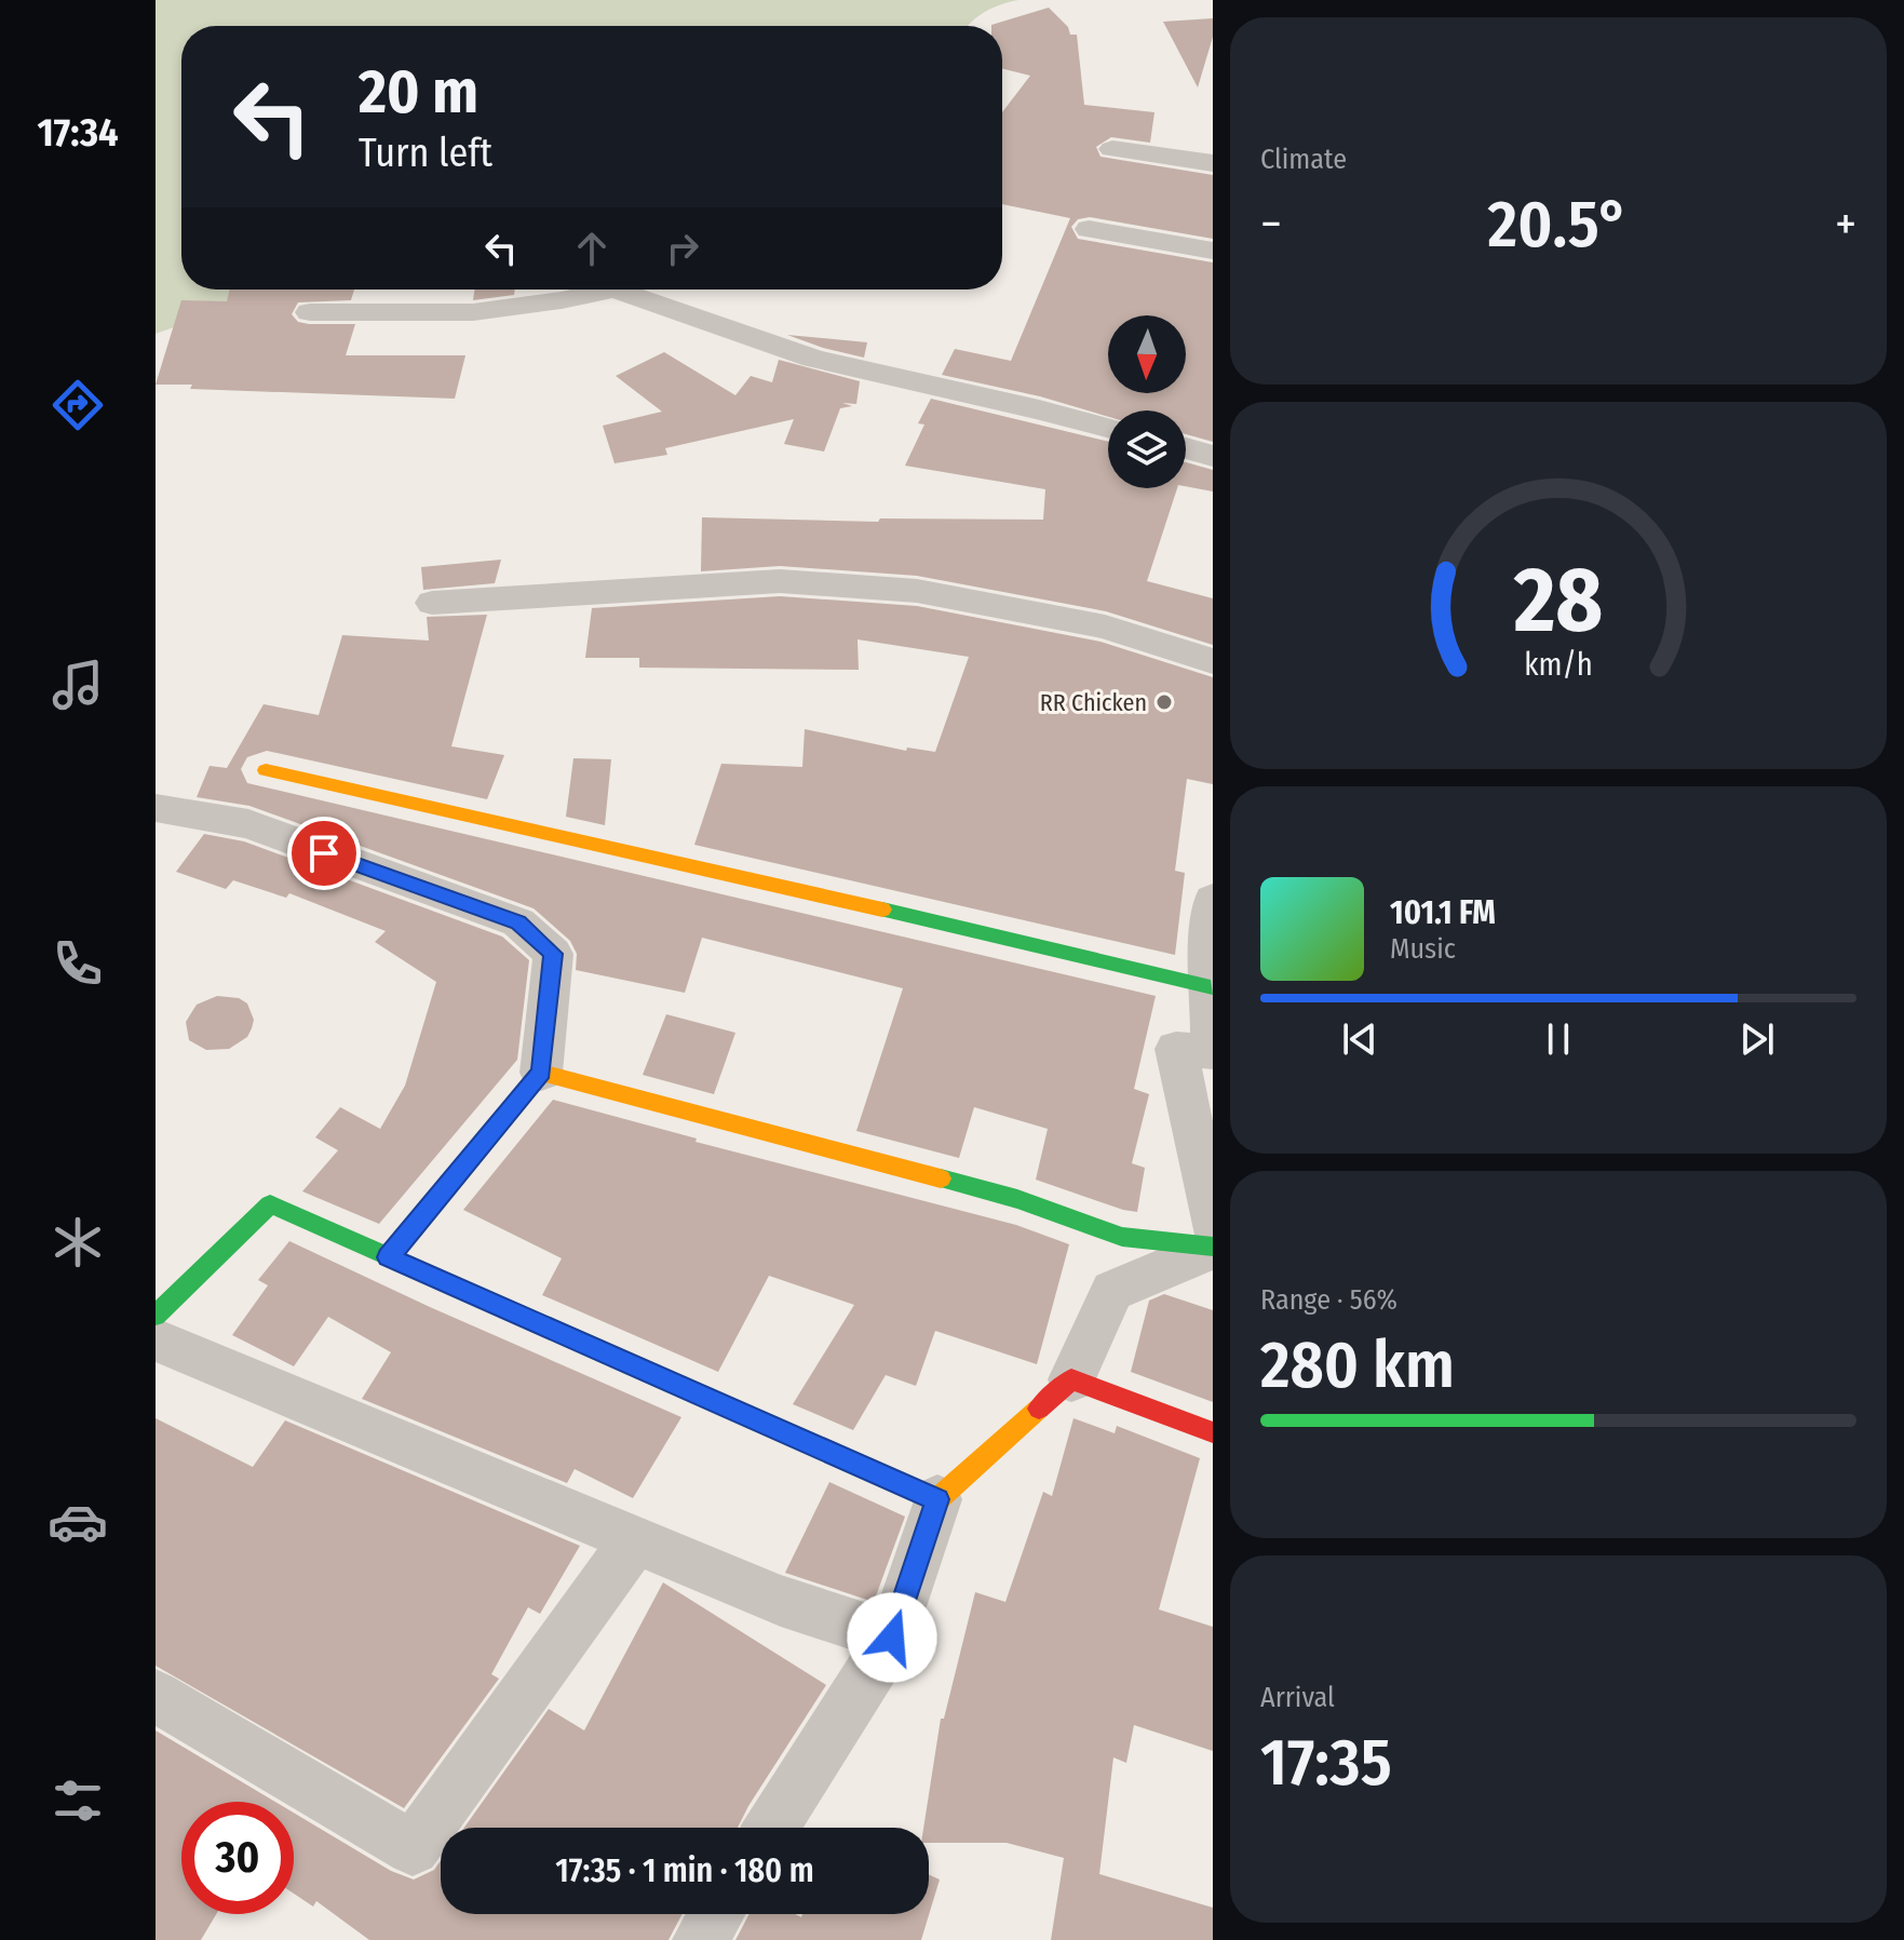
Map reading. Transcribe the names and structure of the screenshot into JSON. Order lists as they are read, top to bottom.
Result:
{
  "places": ["RR Chicken"],
  "north": "bottom",
  "page": {
    "tabs": "17:34",
    "tile": [
      "Climate",
      ["Range · 56%", "280 km"],
      ["Arrival", "17:35"]
    ],
    "turn": ["20 m", "Turn left"],
    "heat": ["−", "20.5°", "+"],
    "song": ["101.1 FM", "Music"],
    "limit": "30",
    "trip": "17:35 · 1 min · 180 m",
    "gauge": ["28", "km/h"]
  }
}
